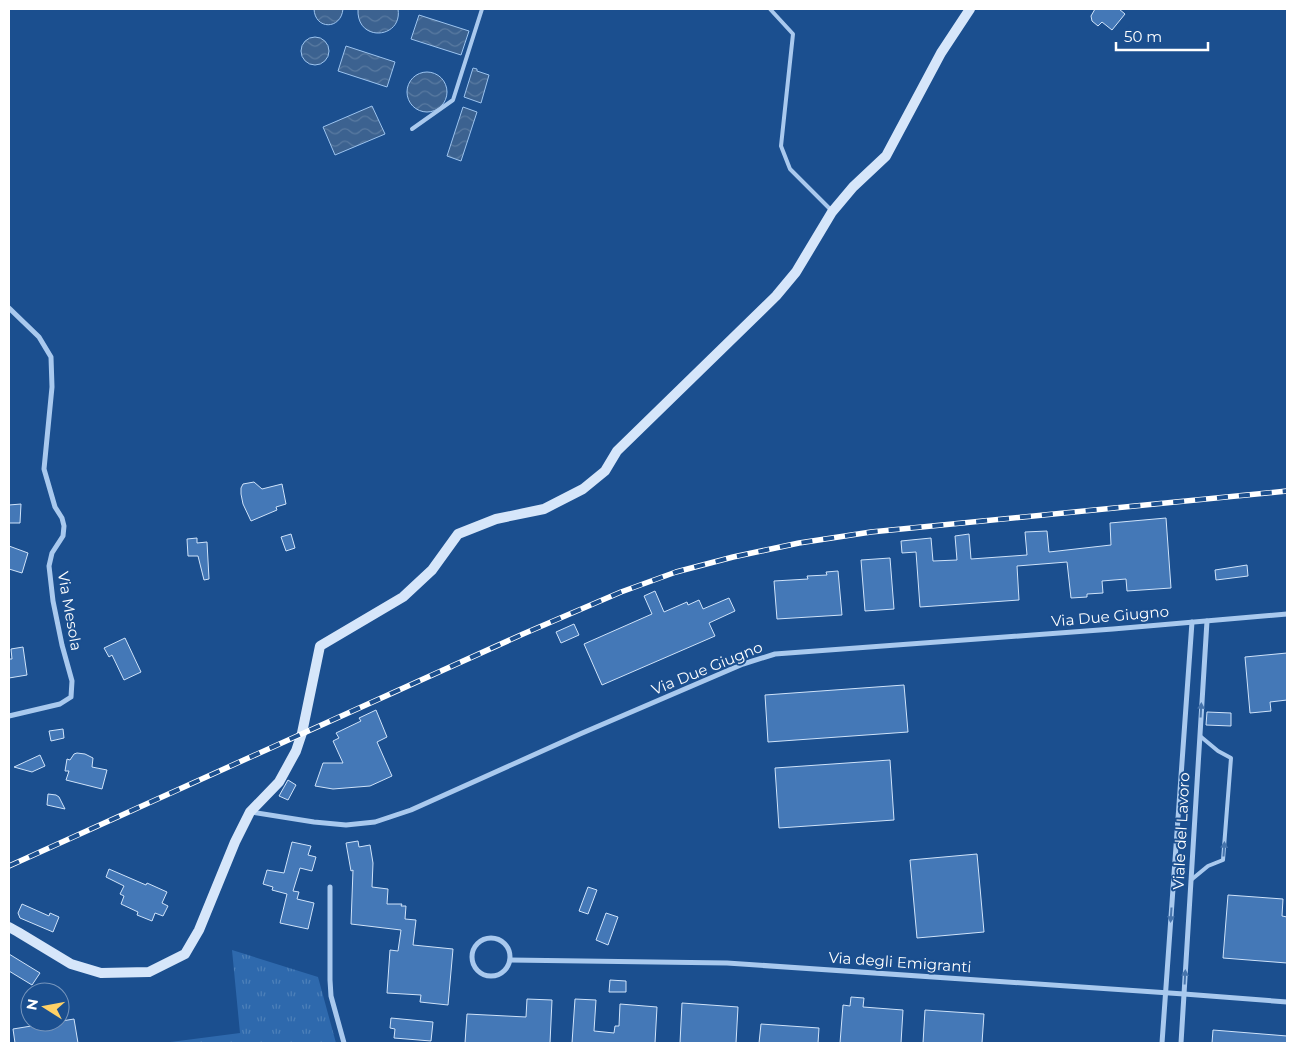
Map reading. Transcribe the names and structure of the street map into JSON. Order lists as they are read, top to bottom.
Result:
{
  "streets": {
    "street": [
      "Via Mesola",
      "Via Due Giugno",
      "Viale del Lavoro",
      "Via degli Emigranti"
    ]
  },
  "crossings": [
    ["Via Due Giugno", "Viale del Lavoro"],
    ["Viale del Lavoro", "Via degli Emigranti"]
  ],
  "scale_bar": "50 m",
  "north": "left"
}
